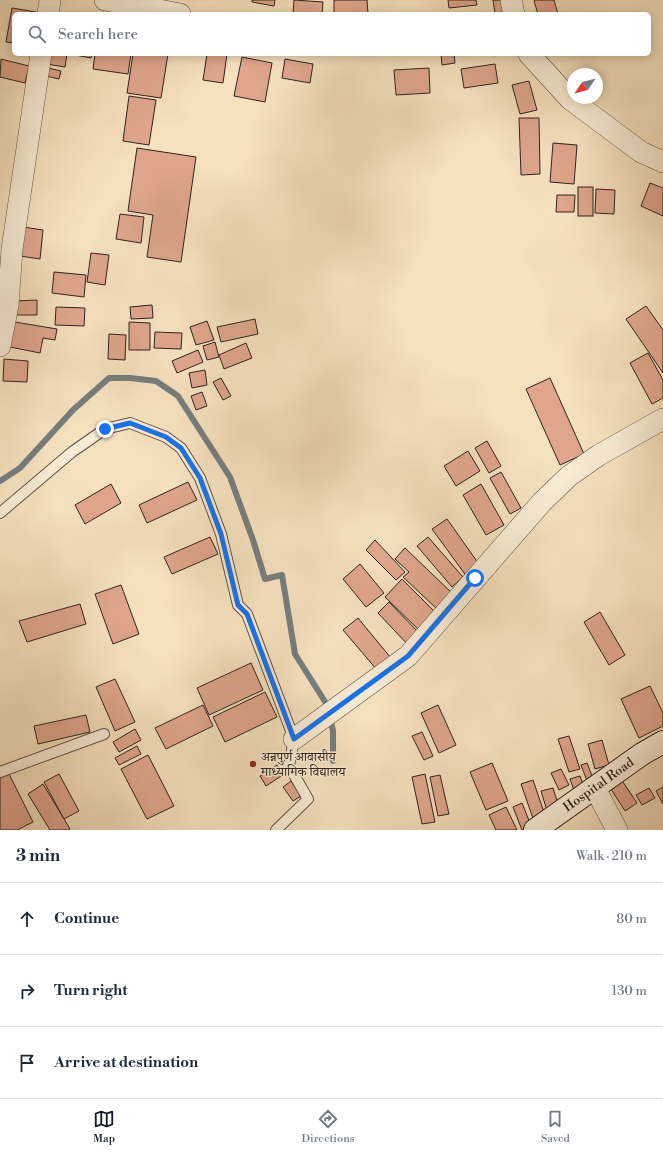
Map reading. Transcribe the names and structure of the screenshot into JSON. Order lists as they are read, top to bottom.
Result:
{
  "streets": {
    "street": ["Hospital Road"]
  },
  "places": ["अन्नपुर्ण आवासीय माध्यामिक विद्यालय"],
  "north": "bottom left",
  "page": {
    "search": "Search here",
    "heading": ["3 min", "Walk · 210 m"],
    "list": [
      ["Continue", "80 m"],
      ["Turn right", "130 m"],
      "Arrive at destination"
    ],
    "nav": ["Map", "Directions", "Saved"]
  }
}
